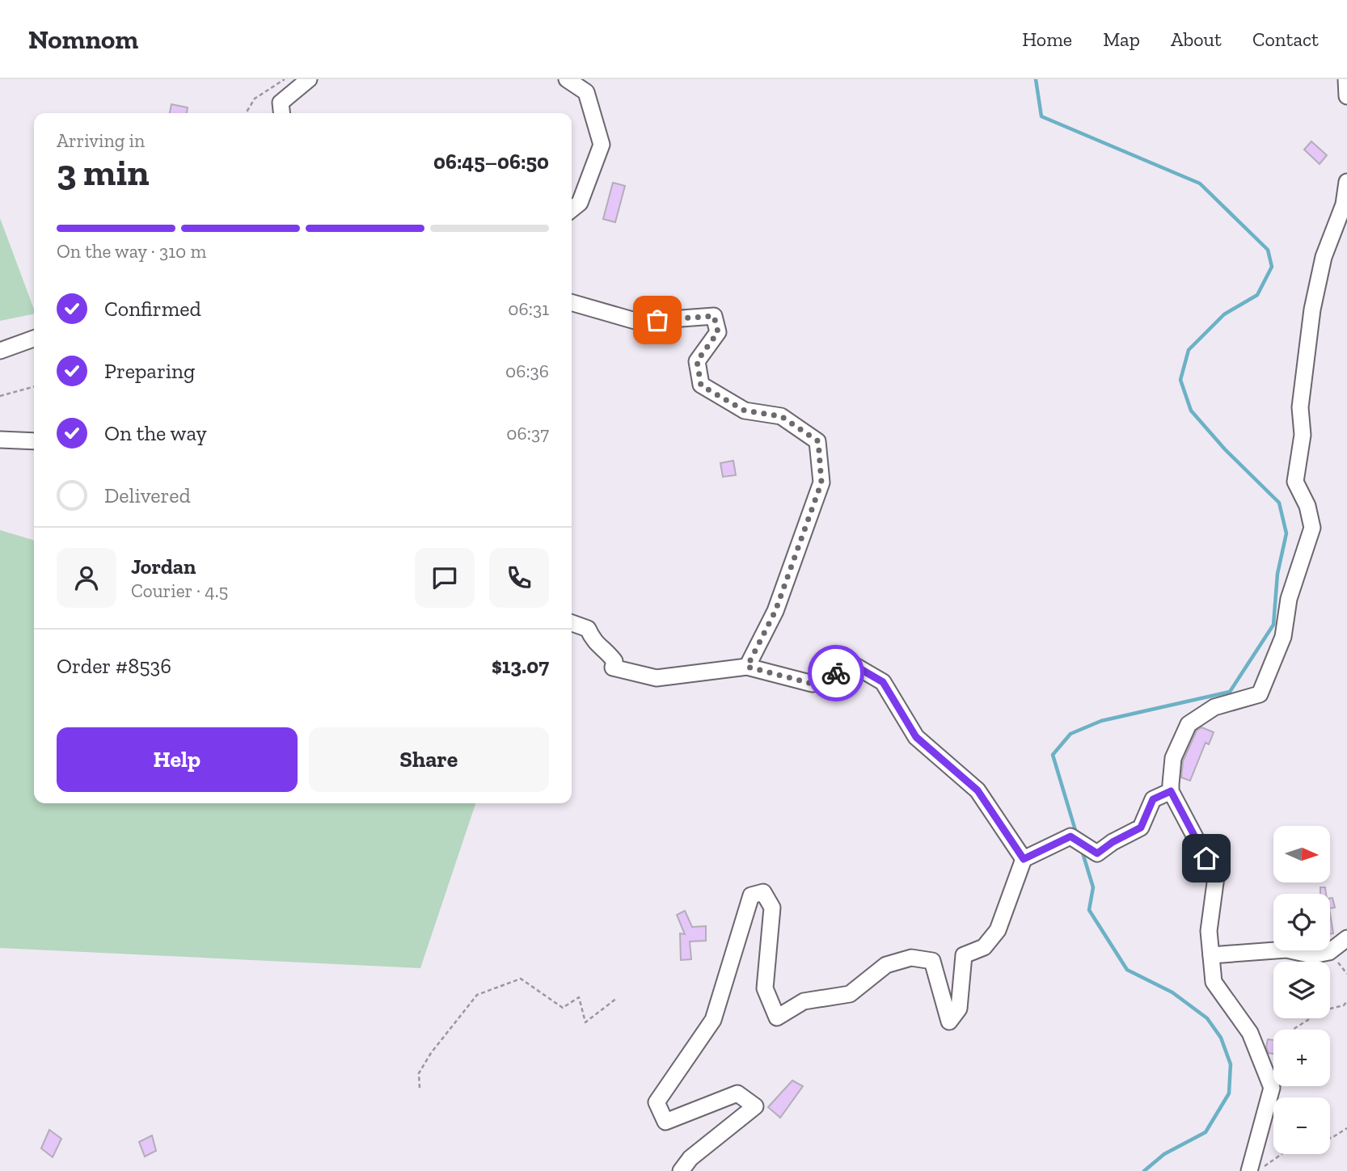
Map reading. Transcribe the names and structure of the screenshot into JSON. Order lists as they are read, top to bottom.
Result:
{
  "north": "right",
  "page": {
    "header": "Nomnom",
    "nav": [
      "Home",
      "Map",
      "About",
      "Contact"
    ],
    "heading": ["3 min", "Arriving in", "06:45–06:50"],
    "panel": [
      "Jordan",
      "Courier · 4.5",
      "Order #8536",
      "$13.07"
    ],
    "bar": "On the way · 310 m",
    "list": [
      ["Confirmed", "06:31"],
      ["Preparing", "06:36"],
      ["On the way", "06:37"],
      "Delivered"
    ],
    "buttons": ["Help", "Share"],
    "map_buttons": ["+", "−"]
  }
}
